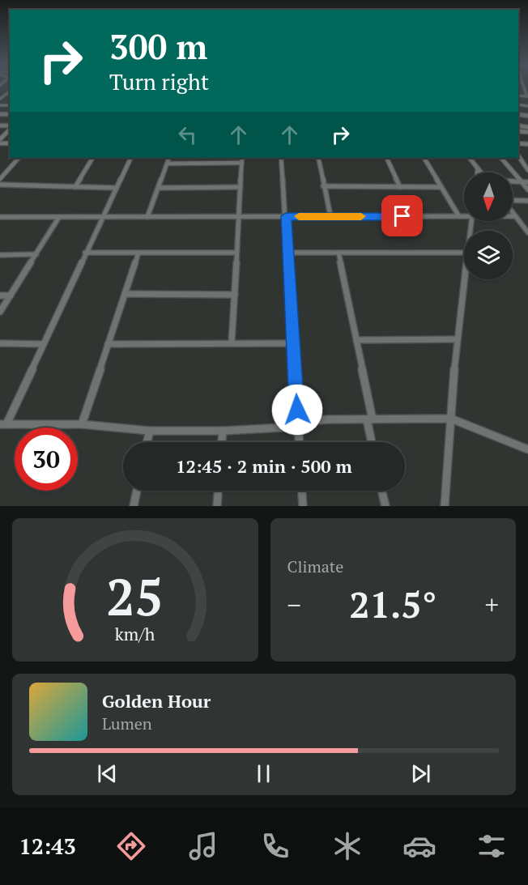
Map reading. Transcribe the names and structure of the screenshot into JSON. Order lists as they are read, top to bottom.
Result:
{
  "north": "bottom",
  "page": {
    "turn": ["300 m", "Turn right"],
    "limit": "30",
    "trip": "12:45 · 2 min · 500 m",
    "tile": "Climate",
    "heat": ["−", "21.5°", "+"],
    "song": ["Golden Hour", "Lumen"],
    "tabs": "12:43",
    "gauge": ["25", "km/h"]
  }
}
